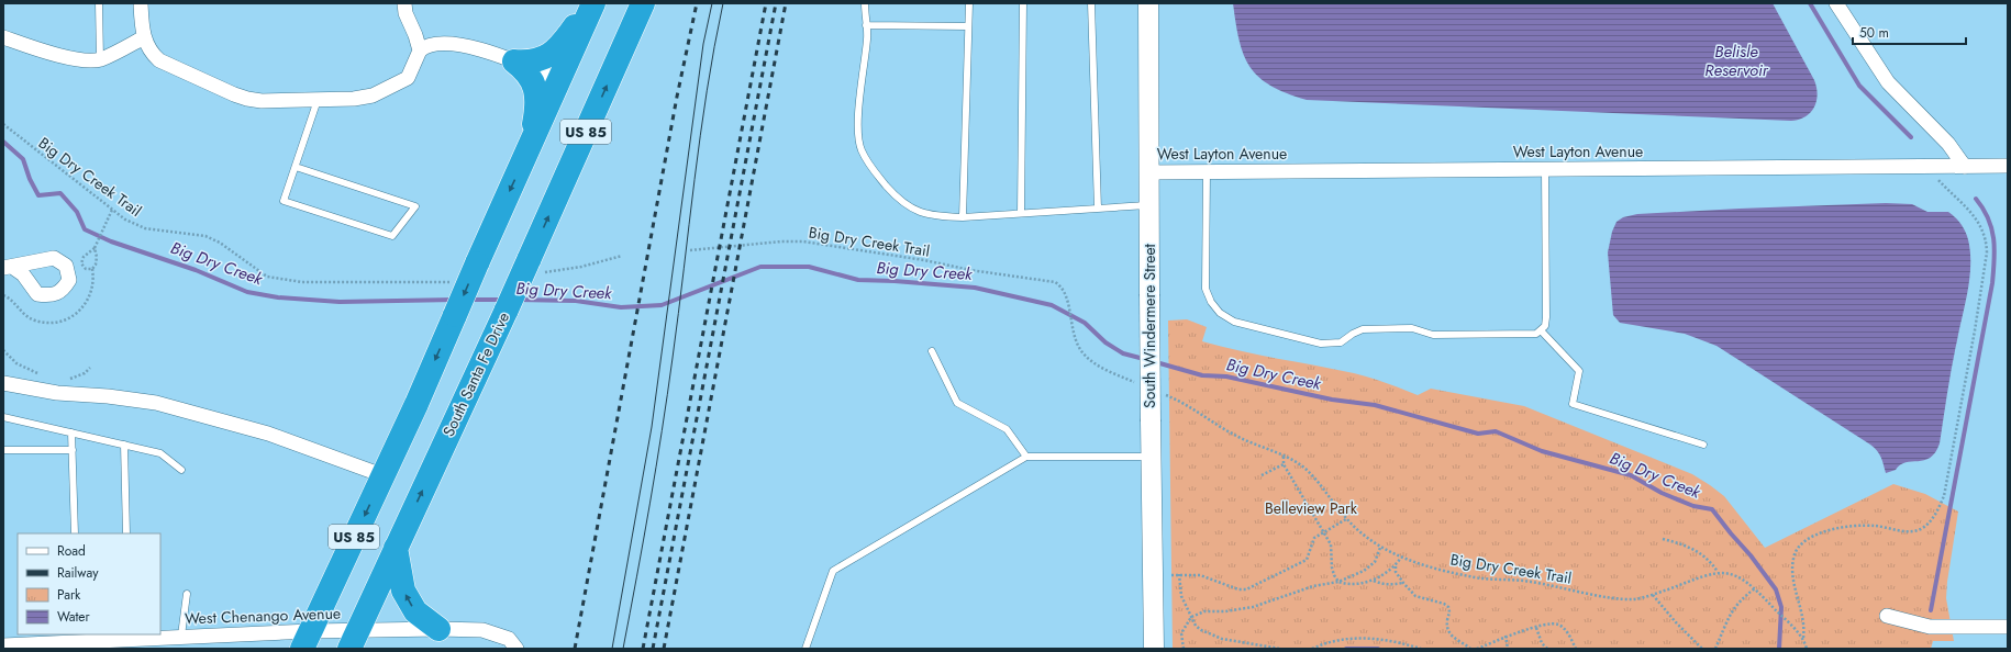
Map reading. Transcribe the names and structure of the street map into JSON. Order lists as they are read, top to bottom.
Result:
{
  "streets": {
    "highway": ["US 85", "South Santa Fe Drive"],
    "street": ["West Layton Avenue", "South Windermere Street", "West Chenango Avenue"],
    "path": ["Big Dry Creek Trail"]
  },
  "crossings": [
    ["US 85", "West Chenango Avenue"],
    ["West Layton Avenue", "South Windermere Street"],
    ["South Santa Fe Drive", "West Chenango Avenue"]
  ],
  "water": ["Belisle Reservoir", "Big Dry Creek"],
  "parks": ["Belleview Park"],
  "legend": [
    "Road",
    "Railway",
    "Park",
    "Water"
  ],
  "scale_bar": "50 m"
}
